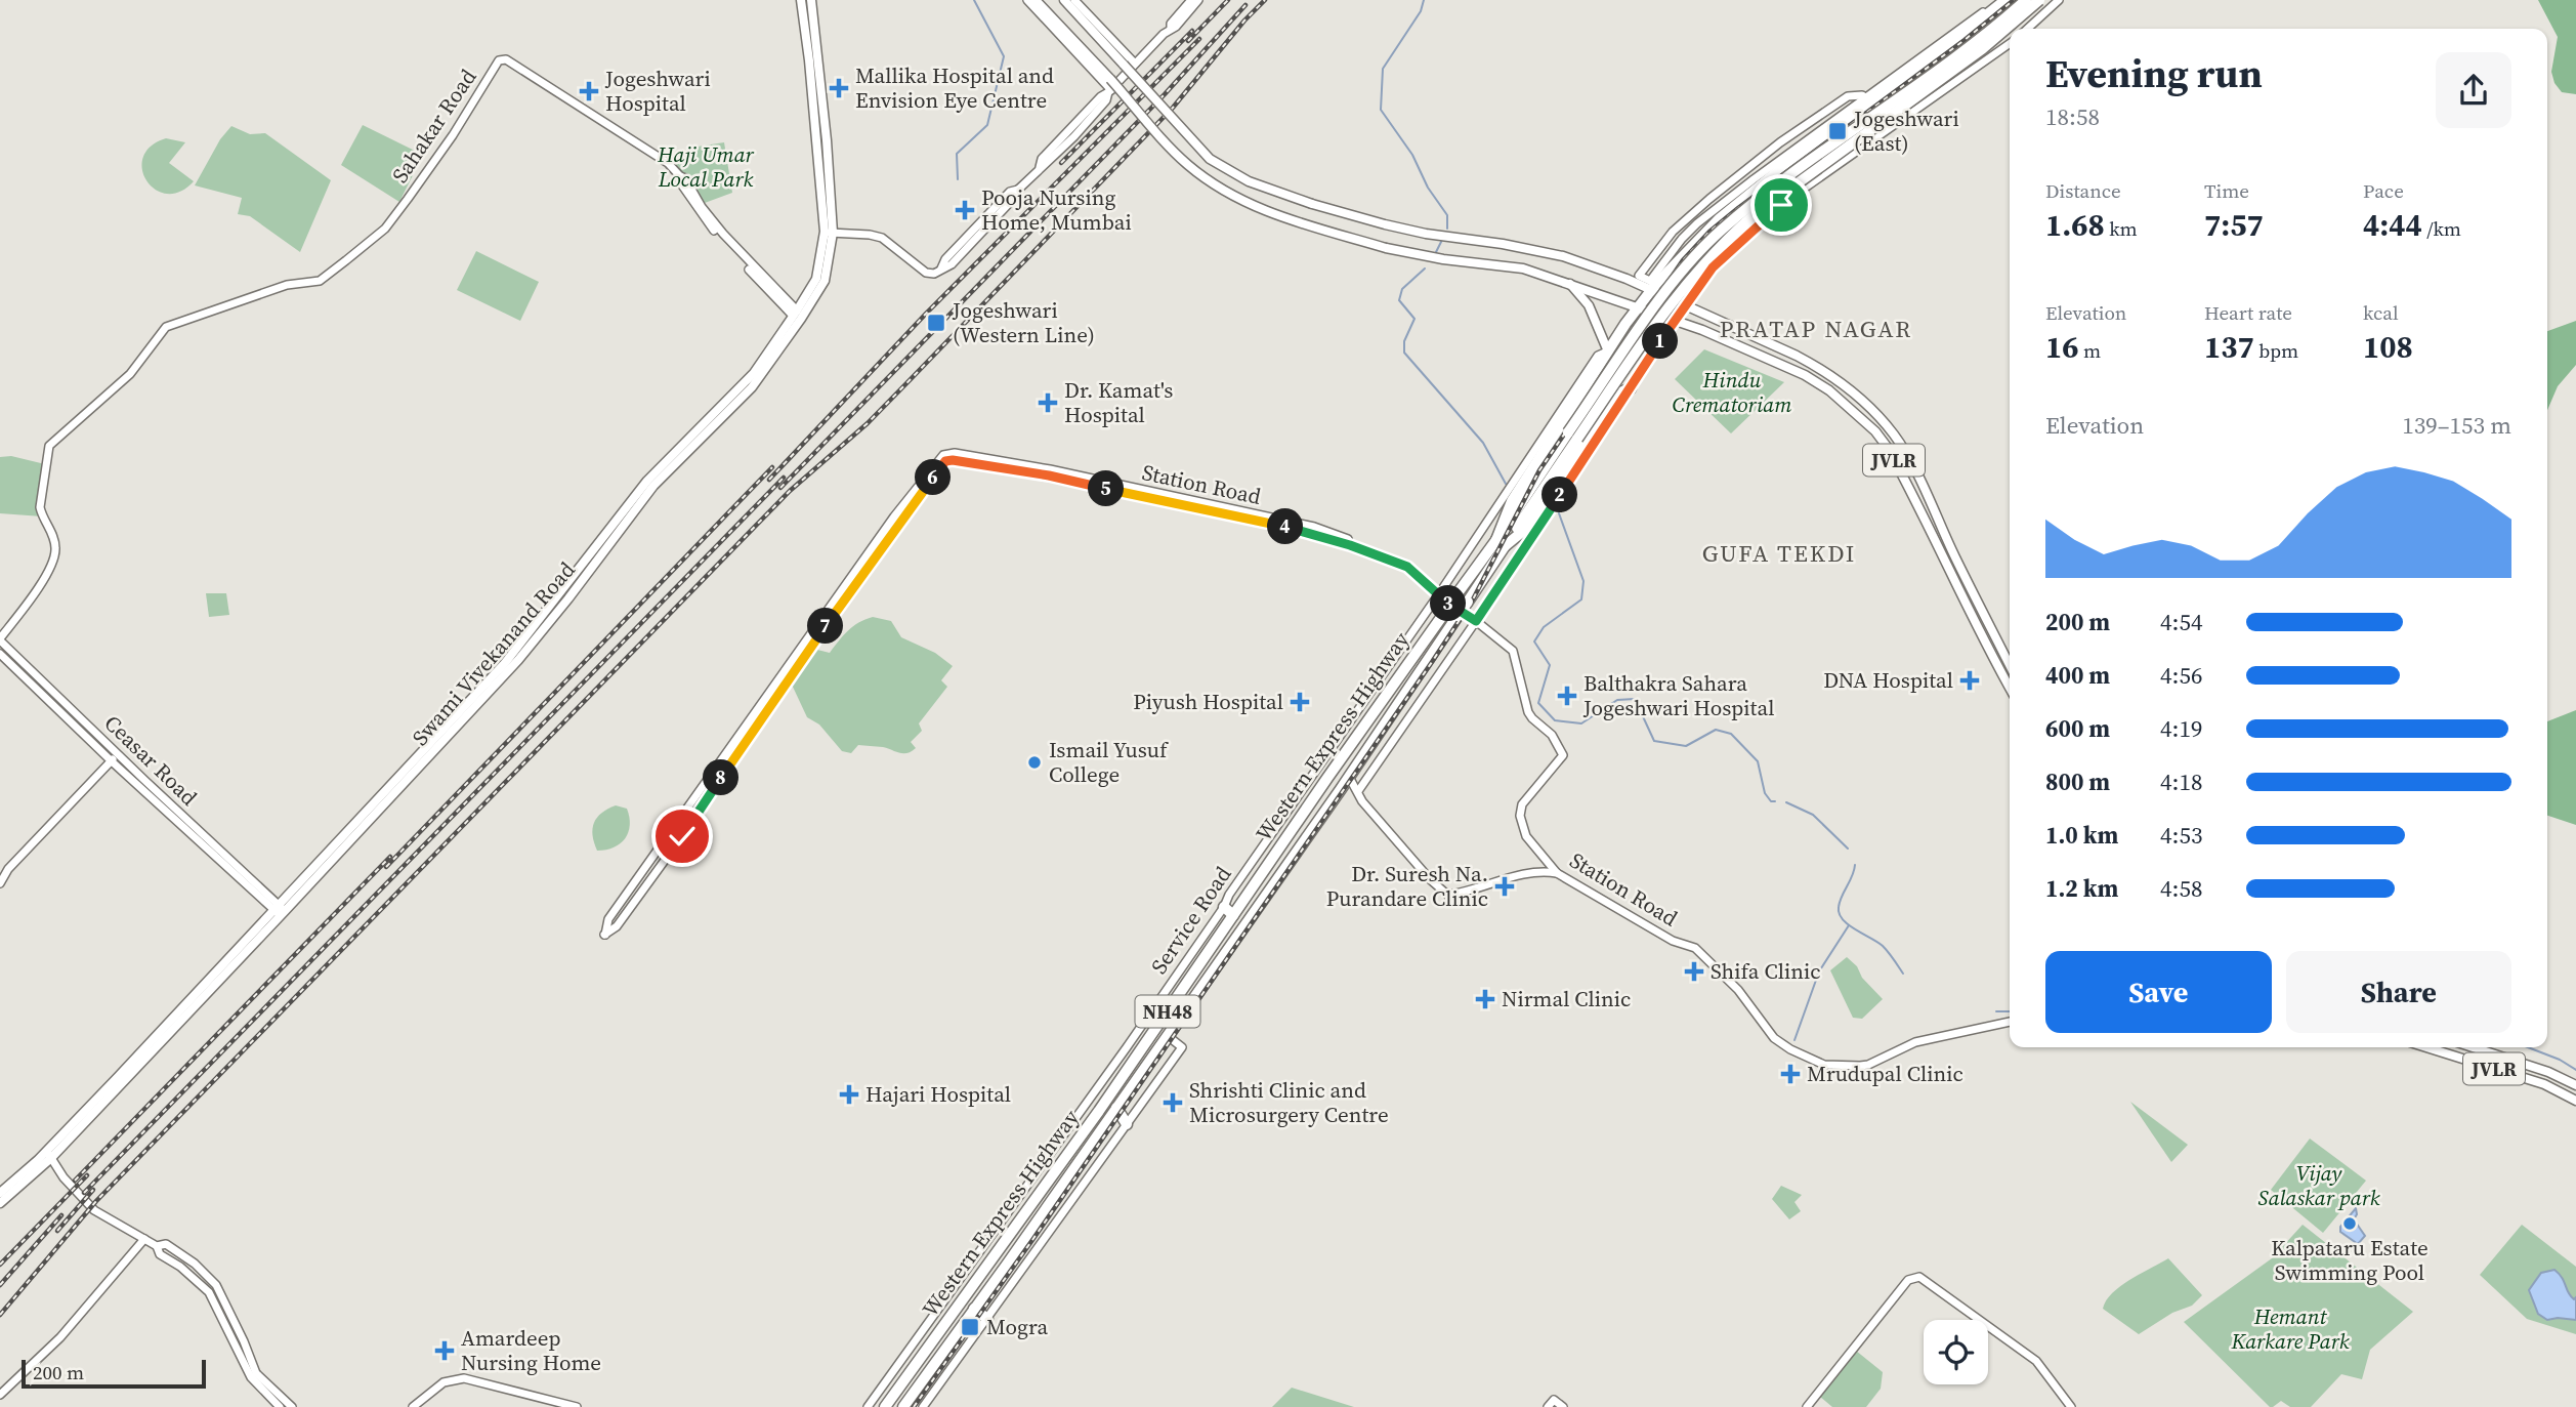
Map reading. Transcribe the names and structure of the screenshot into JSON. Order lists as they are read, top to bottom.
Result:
{
  "streets": {
    "highway": ["Western Express Highway", "NH48"],
    "main road": ["JVLR", "Swami Vivekanand Road"],
    "street": [
      "Sahakar Road",
      "Station Road",
      "Ceasar Road",
      "Service Road"
    ]
  },
  "crossings": [
    ["Sahakar Road", "Swami Vivekanand Road"],
    ["Sahakar Road", "Ceasar Road"],
    ["Station Road", "Service Road"],
    ["Swami Vivekanand Road", "Ceasar Road"]
  ],
  "districts": ["PRATAP NAGAR", "GUFA TEKDI"],
  "parks": [
    "Haji Umar Local Park",
    "Hindu Crematoriam",
    "Vijay Salaskar park",
    "Hemant Karkare Park"
  ],
  "places": {
    "health": [
      "Mallika Hospital and Envision Eye Centre",
      "Jogeshwari Hospital",
      "Pooja Nursing Home, Mumbai",
      "Dr. Kamat's Hospital",
      "DNA Hospital",
      "Balthakra Sahara Jogeshwari Hospital",
      "Piyush Hospital",
      "Dr. Suresh Na. Purandare Clinic",
      "Shifa Clinic",
      "Nirmal Clinic",
      "Mrudupal Clinic",
      "Hajari Hospital",
      "Shrishti Clinic and Microsurgery Centre",
      "Amardeep Nursing Home"
    ],
    "transit": ["Jogeshwari (East)", "Jogeshwari (Western Line)", "Mogra"],
    "other": ["Ismail Yusuf College", "Kalpataru Estate Swimming Pool"]
  },
  "scale_bar": "200 m",
  "page": {
    "heading": ["Evening run", "18:58"],
    "stats": [
      ["Distance", "1.68 km"],
      ["Time", "7:57"],
      ["Pace", "4:44 /km"],
      ["Elevation", "16 m"],
      ["Heart rate", "137 bpm"],
      ["kcal", "108"]
    ],
    "pins": [
      "1",
      "6",
      "5",
      "2",
      "4",
      "3",
      "7",
      "8"
    ],
    "chart": ["Elevation", "139–153 m"],
    "list": [
      {
        "name": "200 m",
        "note": "4:54"
      },
      {
        "name": "400 m",
        "note": "4:56"
      },
      {
        "name": "600 m",
        "note": "4:19"
      },
      {
        "name": "800 m",
        "note": "4:18"
      },
      {
        "name": "1.0 km",
        "note": "4:53"
      },
      {
        "name": "1.2 km",
        "note": "4:58"
      }
    ],
    "buttons": ["Save", "Share"],
    "scale": "200 m"
  }
}
